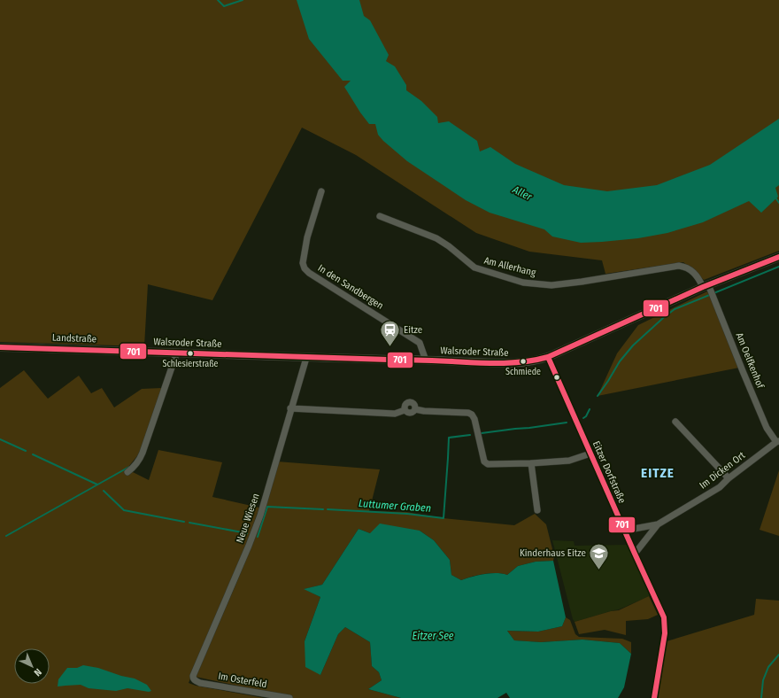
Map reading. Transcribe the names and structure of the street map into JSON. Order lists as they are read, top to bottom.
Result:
{
  "streets": {
    "main road": ["Landstraße", "Walsroder Straße"],
    "street": [
      "Am Allerhang",
      "In den Sandbergen",
      "Am Oelfkenhof",
      "Im Dicken Ort",
      "Eitzer Dorfstraße",
      "Neue Wiesen",
      "Im Osterfeld"
    ]
  },
  "crossings": [
    ["Am Allerhang", "Walsroder Straße"],
    ["Am Allerhang", "Am Oelfkenhof"],
    ["In den Sandbergen", "Walsroder Straße"],
    ["Landstraße", "Walsroder Straße"],
    ["Walsroder Straße", "Am Oelfkenhof"],
    ["Walsroder Straße", "Eitzer Dorfstraße"],
    ["Walsroder Straße", "Neue Wiesen"],
    ["Am Oelfkenhof", "Im Dicken Ort"],
    ["Im Dicken Ort", "Eitzer Dorfstraße"],
    ["Neue Wiesen", "Im Osterfeld"]
  ],
  "districts": ["EITZE"],
  "water": ["Aller", "Luttumer Graben", "Eitzer See"],
  "places": {
    "station": ["Eitze"],
    "other": ["Schlesierstraße", "Schmiede"],
    "school or university": ["Kinderhaus Eitze"]
  },
  "lines": ["transit line 701"],
  "north": "bottom right"
}
